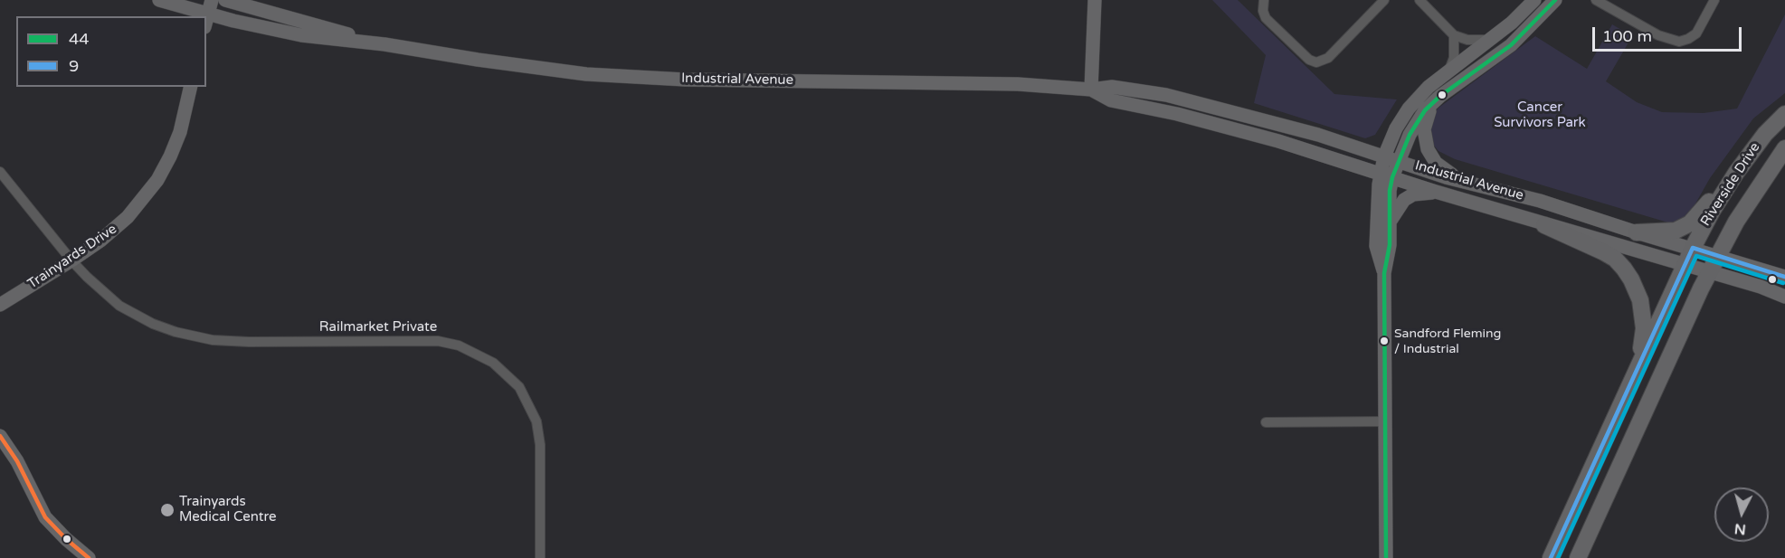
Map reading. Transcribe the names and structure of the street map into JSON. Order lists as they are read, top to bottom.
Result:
{
  "streets": {
    "main road": ["Industrial Avenue", "Riverside Drive", "Trainyards Drive"],
    "street": ["Railmarket Private"]
  },
  "crossings": [
    ["Industrial Avenue", "Riverside Drive"],
    ["Trainyards Drive", "Railmarket Private"]
  ],
  "parks": ["Cancer Survivors Park"],
  "places": ["Sandford Fleming / Industrial", "Trainyards Medical Centre"],
  "lines": ["transit line 44", "transit line 9"],
  "legend": ["44", "9"],
  "scale_bar": "100 m",
  "north": "bottom"
}
